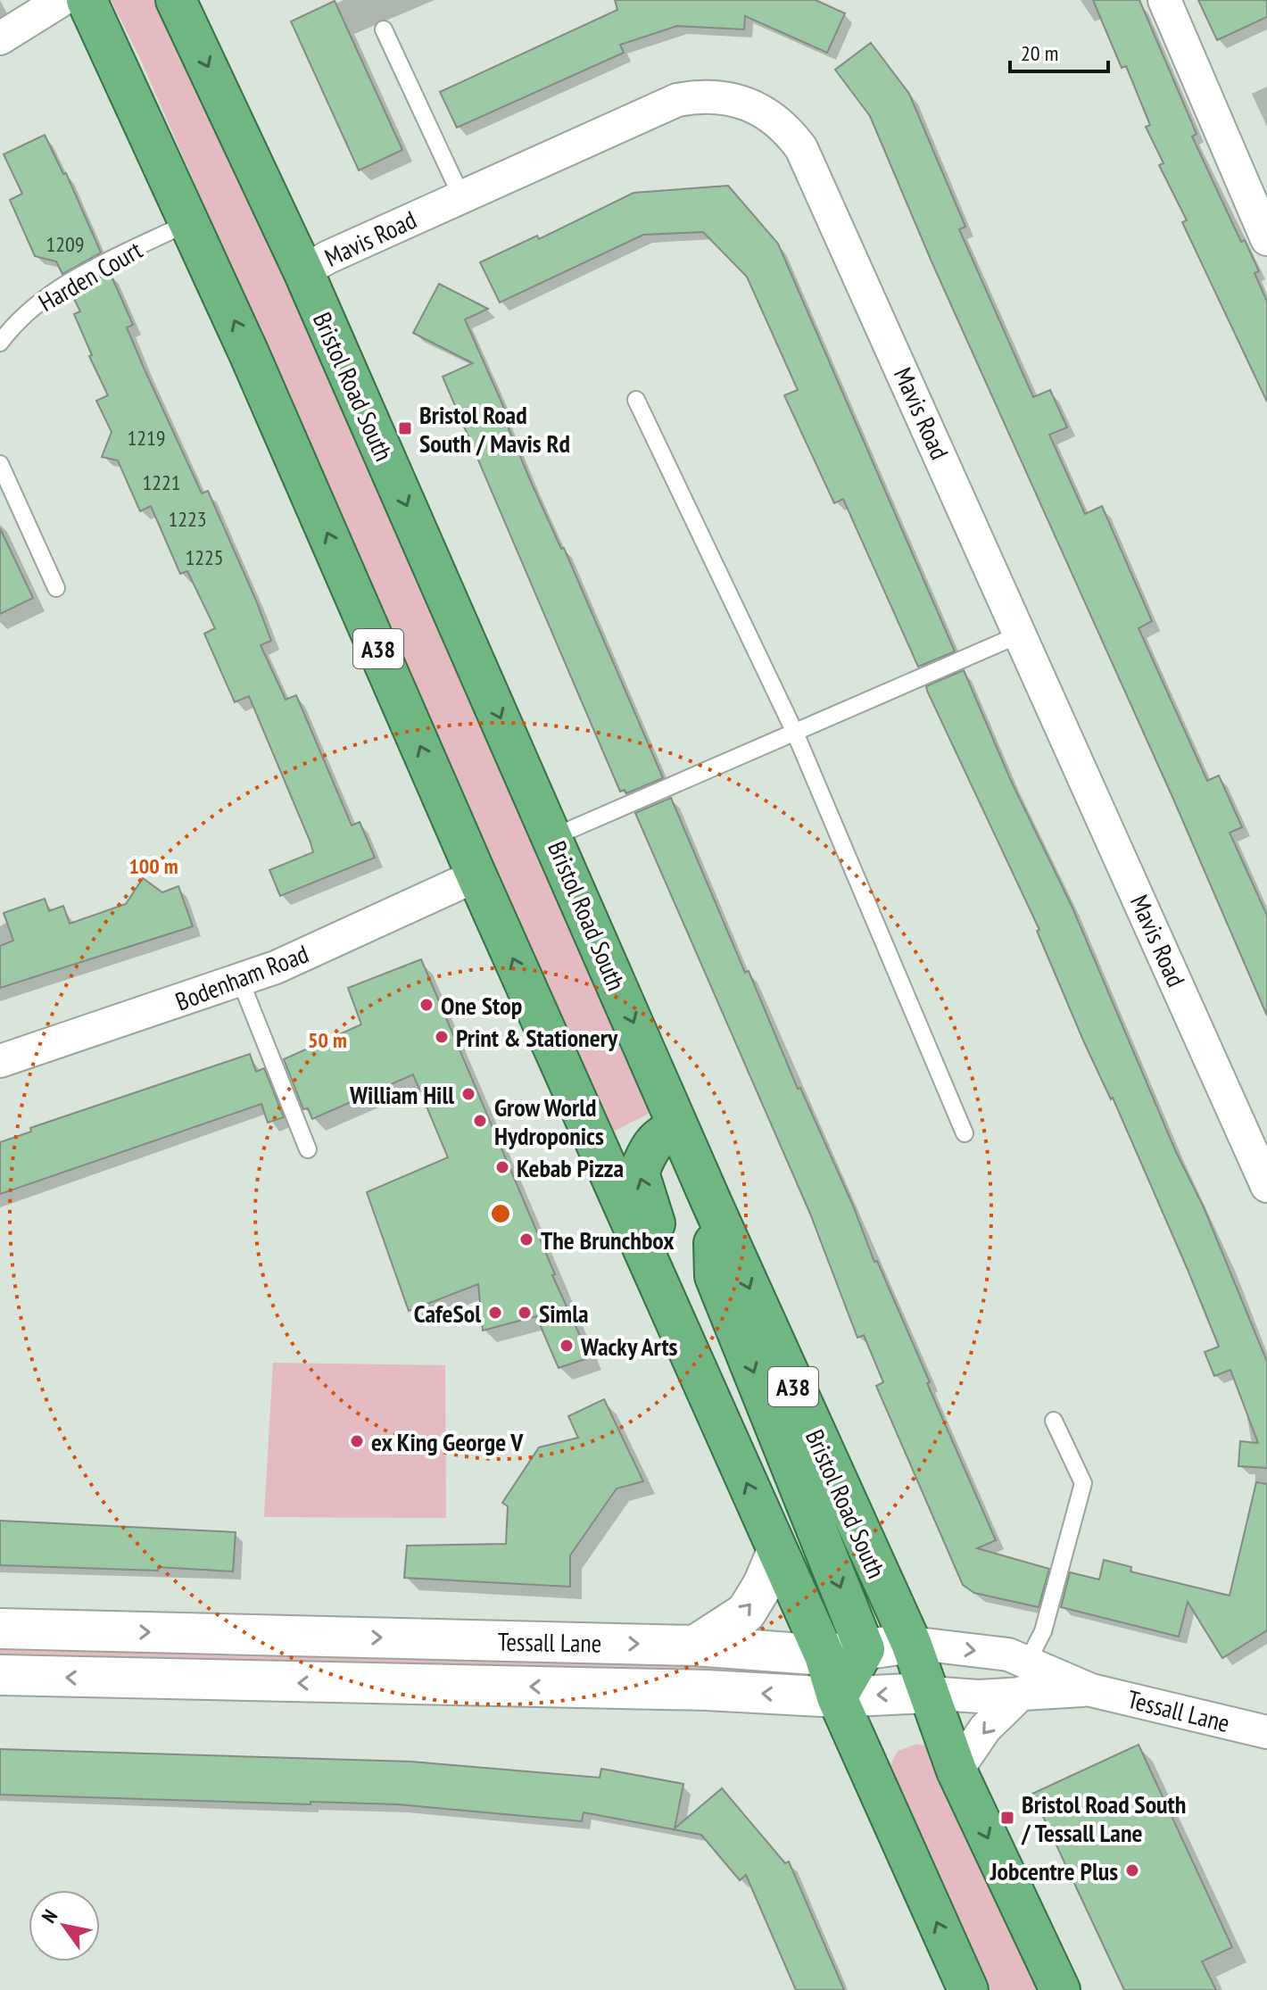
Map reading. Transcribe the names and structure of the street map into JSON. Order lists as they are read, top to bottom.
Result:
{
  "streets": {
    "highway": ["Bristol Road South", "A38"],
    "street": ["Mavis Road", "Bodenham Road", "Tessall Lane"],
    "lane": ["Harden Court"]
  },
  "crossings": [
    ["Mavis Road", "Bristol Road South"],
    ["Harden Court", "A38"],
    ["Bristol Road South", "Tessall Lane"],
    ["A38", "Bodenham Road"],
    ["A38", "Tessall Lane"]
  ],
  "places": {
    "transit": ["Bristol Road South / Mavis Rd", "Bristol Road South / Tessall Lane"],
    "other": [
      "One Stop",
      "Print & Stationery",
      "William Hill",
      "Grow World Hydroponics",
      "Kebab Pizza",
      "The Brunchbox",
      "CafeSol",
      "Simla",
      "Wacky Arts",
      "ex King George V",
      "Jobcentre Plus"
    ]
  },
  "house_numbers": [
    "1209",
    "1219",
    "1221",
    "1223",
    "1225"
  ],
  "scale_bar": "20 m",
  "north": "top left",
  "rings": ["100 m", "50 m"]
}
